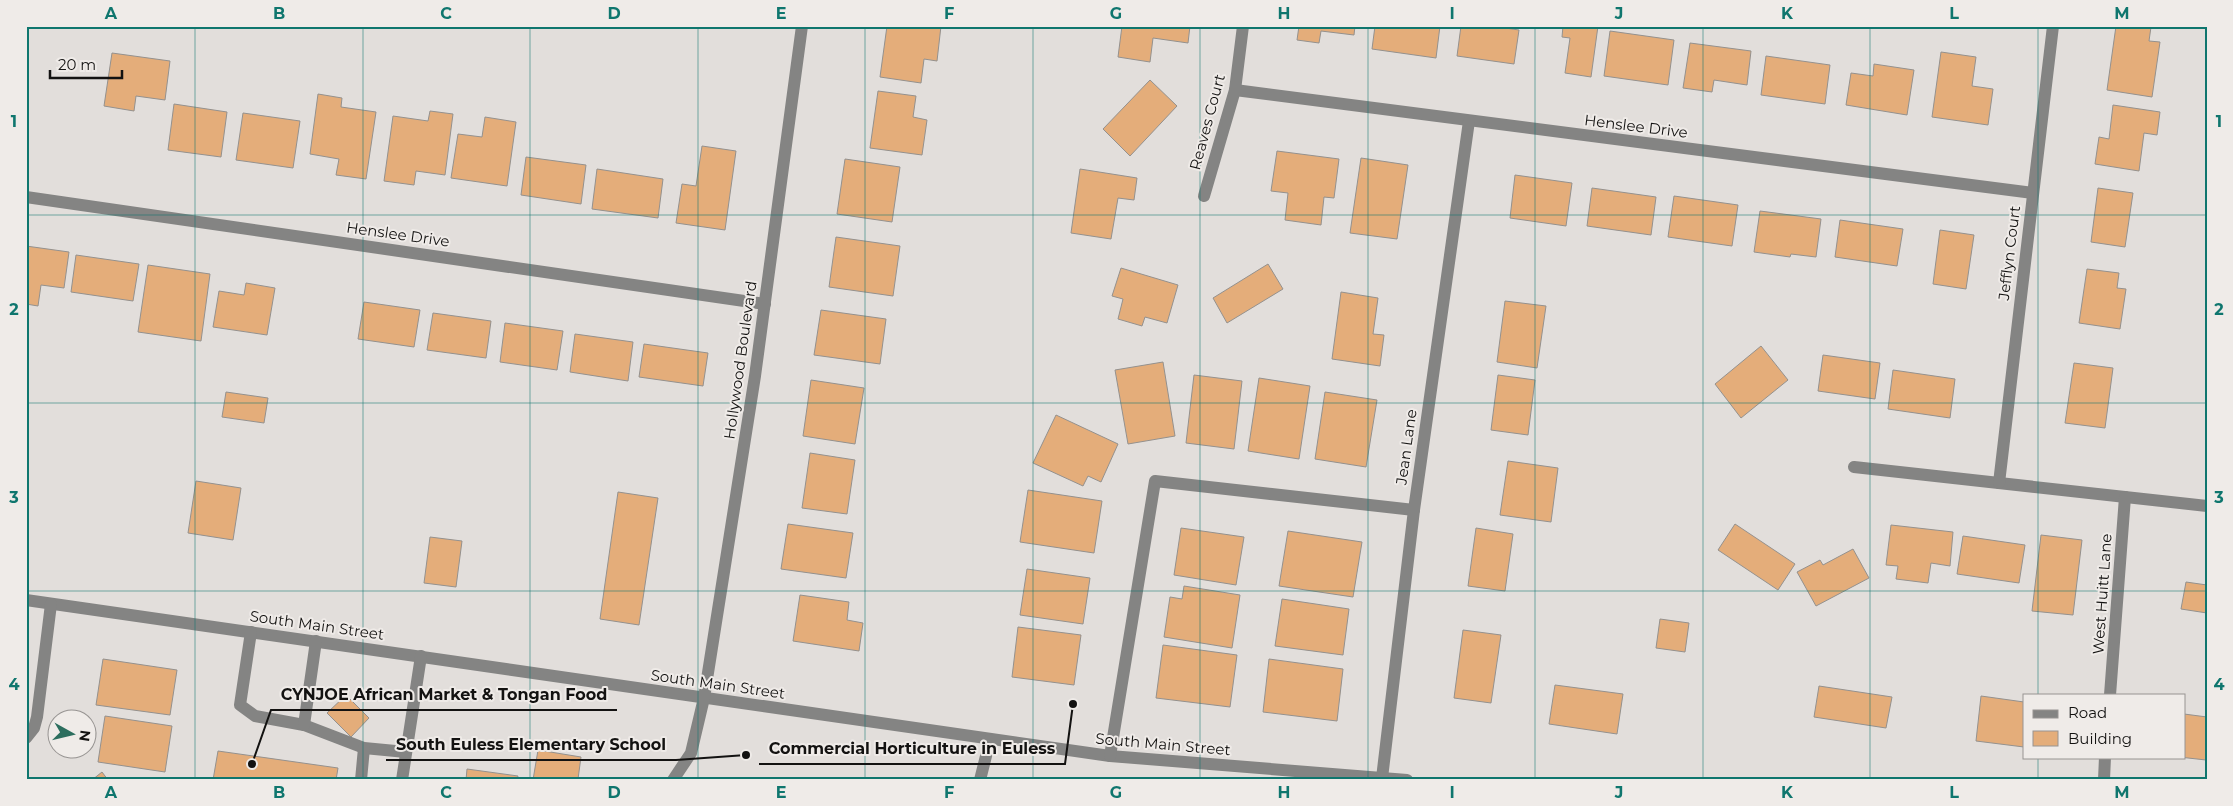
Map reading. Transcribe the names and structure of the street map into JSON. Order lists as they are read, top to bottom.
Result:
{
  "streets": {
    "street": [
      "Reaves Court",
      "Henslee Drive",
      "Jefflyn Court",
      "Hollywood Boulevard",
      "Jean Lane",
      "West Huitt Lane",
      "South Main Street"
    ]
  },
  "crossings": [
    ["Reaves Court", "Henslee Drive"],
    ["Henslee Drive", "Jefflyn Court"],
    ["Henslee Drive", "Hollywood Boulevard"],
    ["Henslee Drive", "Jean Lane"],
    ["Hollywood Boulevard", "South Main Street"],
    ["Jean Lane", "South Main Street"]
  ],
  "places": ["Commercial Horticulture in Euless", "South Euless Elementary School", "CYNJOE African Market & Tongan Food"],
  "legend": ["Road", "Building"],
  "scale_bar": "20 m",
  "north": "right",
  "grid": {
    "columns": [
      "A",
      "B",
      "C",
      "D",
      "E",
      "F",
      "G",
      "H",
      "I",
      "J",
      "K",
      "L",
      "M"
    ],
    "rows": [
      "1",
      "2",
      "3",
      "4"
    ]
  }
}
